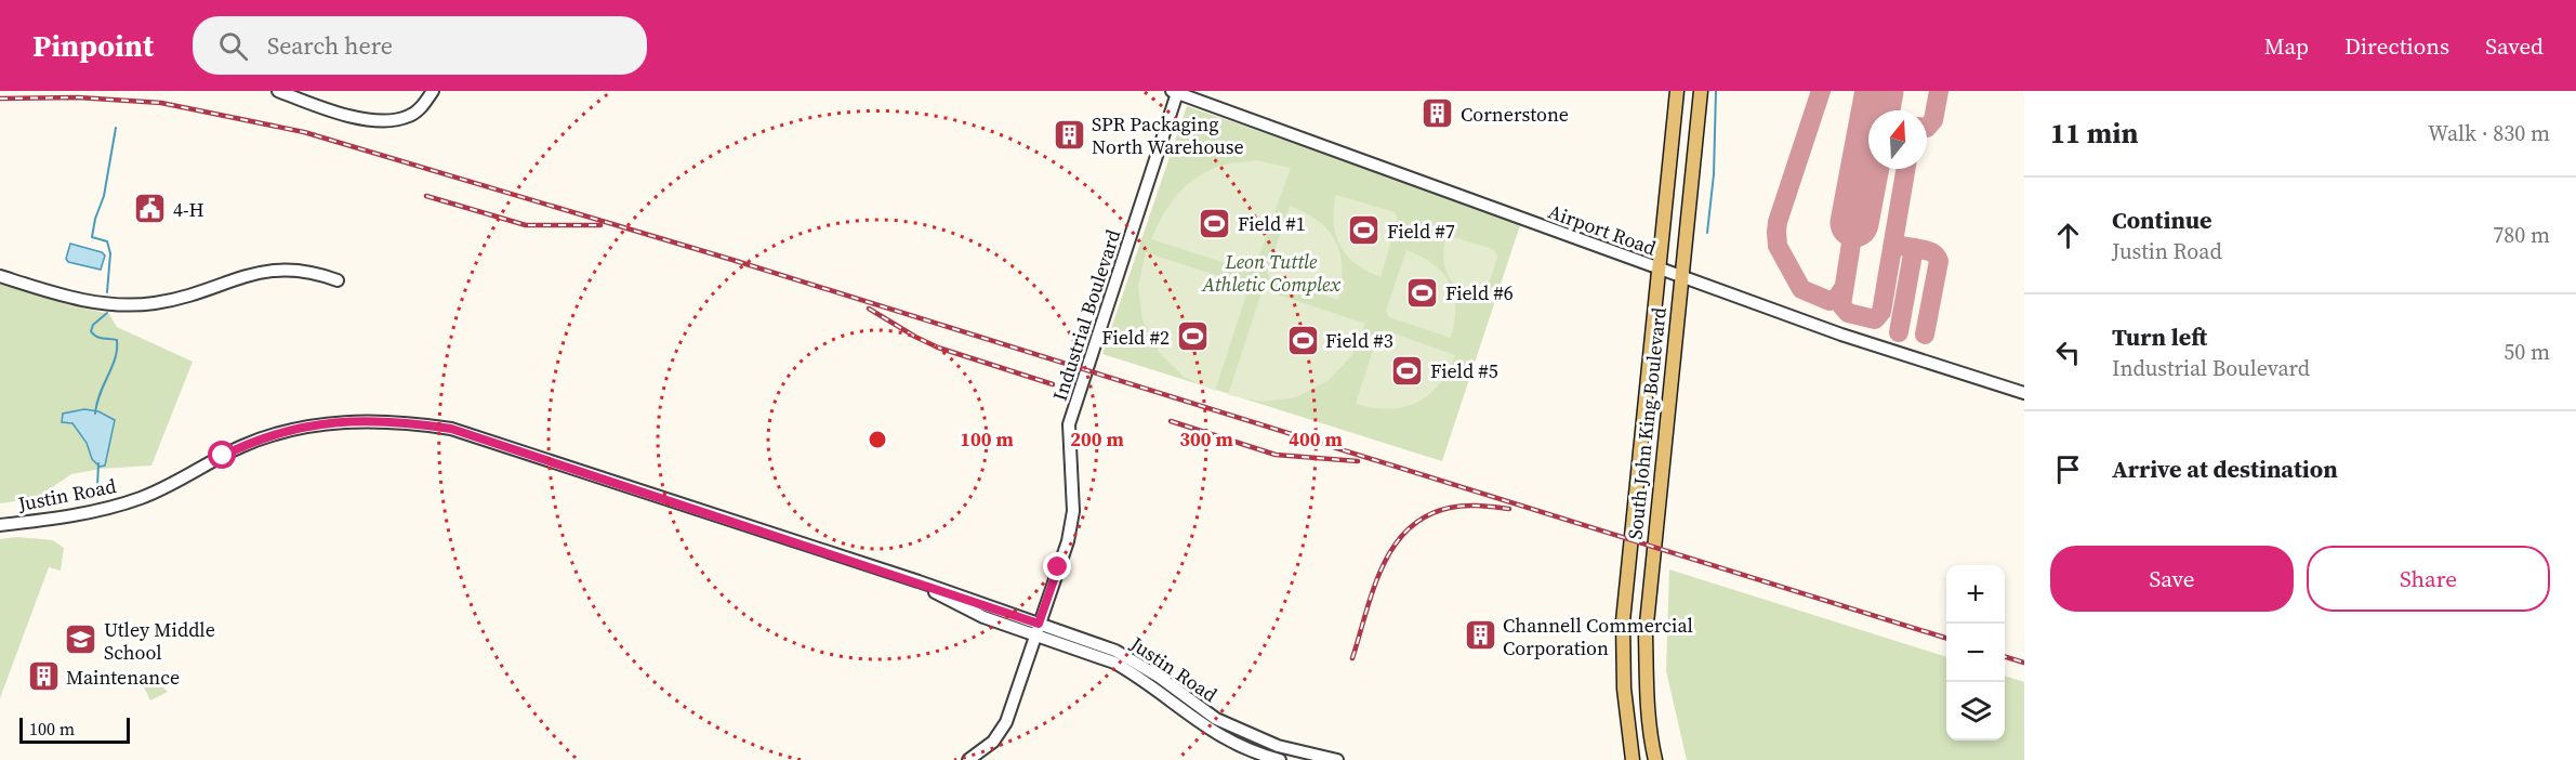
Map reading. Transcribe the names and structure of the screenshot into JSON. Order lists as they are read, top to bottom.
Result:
{
  "streets": {
    "main road": ["South John King Boulevard"],
    "street": ["Airport Road", "Industrial Boulevard", "Justin Road"]
  },
  "crossings": [
    ["Airport Road", "Industrial Boulevard"],
    ["Airport Road", "South John King Boulevard"],
    ["Industrial Boulevard", "Justin Road"]
  ],
  "parks": ["Leon Tuttle Athletic Complex"],
  "places": {
    "building": [
      "Cornerstone",
      "SPR Packaging North Warehouse",
      "Channell Commercial Corporation",
      "Maintenance"
    ],
    "public building": ["4-H"],
    "sports": [
      "Field #1",
      "Field #7",
      "Field #6",
      "Field #2",
      "Field #3",
      "Field #5"
    ],
    "school or university": ["Utley Middle School"]
  },
  "scale_bar": "100 m",
  "north": "top",
  "page": {
    "header": "Pinpoint",
    "search": "Search here",
    "nav": ["Map", "Directions", "Saved"],
    "heading": ["11 min", "Walk · 830 m"],
    "list": [
      ["Continue", "Justin Road", "780 m"],
      ["Turn left", "Industrial Boulevard", "50 m"],
      "Arrive at destination"
    ],
    "buttons": ["Save", "Share"],
    "map_buttons": ["+", "−"],
    "scale": "100 m"
  },
  "rings": [
    "100 m",
    "200 m",
    "300 m",
    "400 m"
  ]
}
